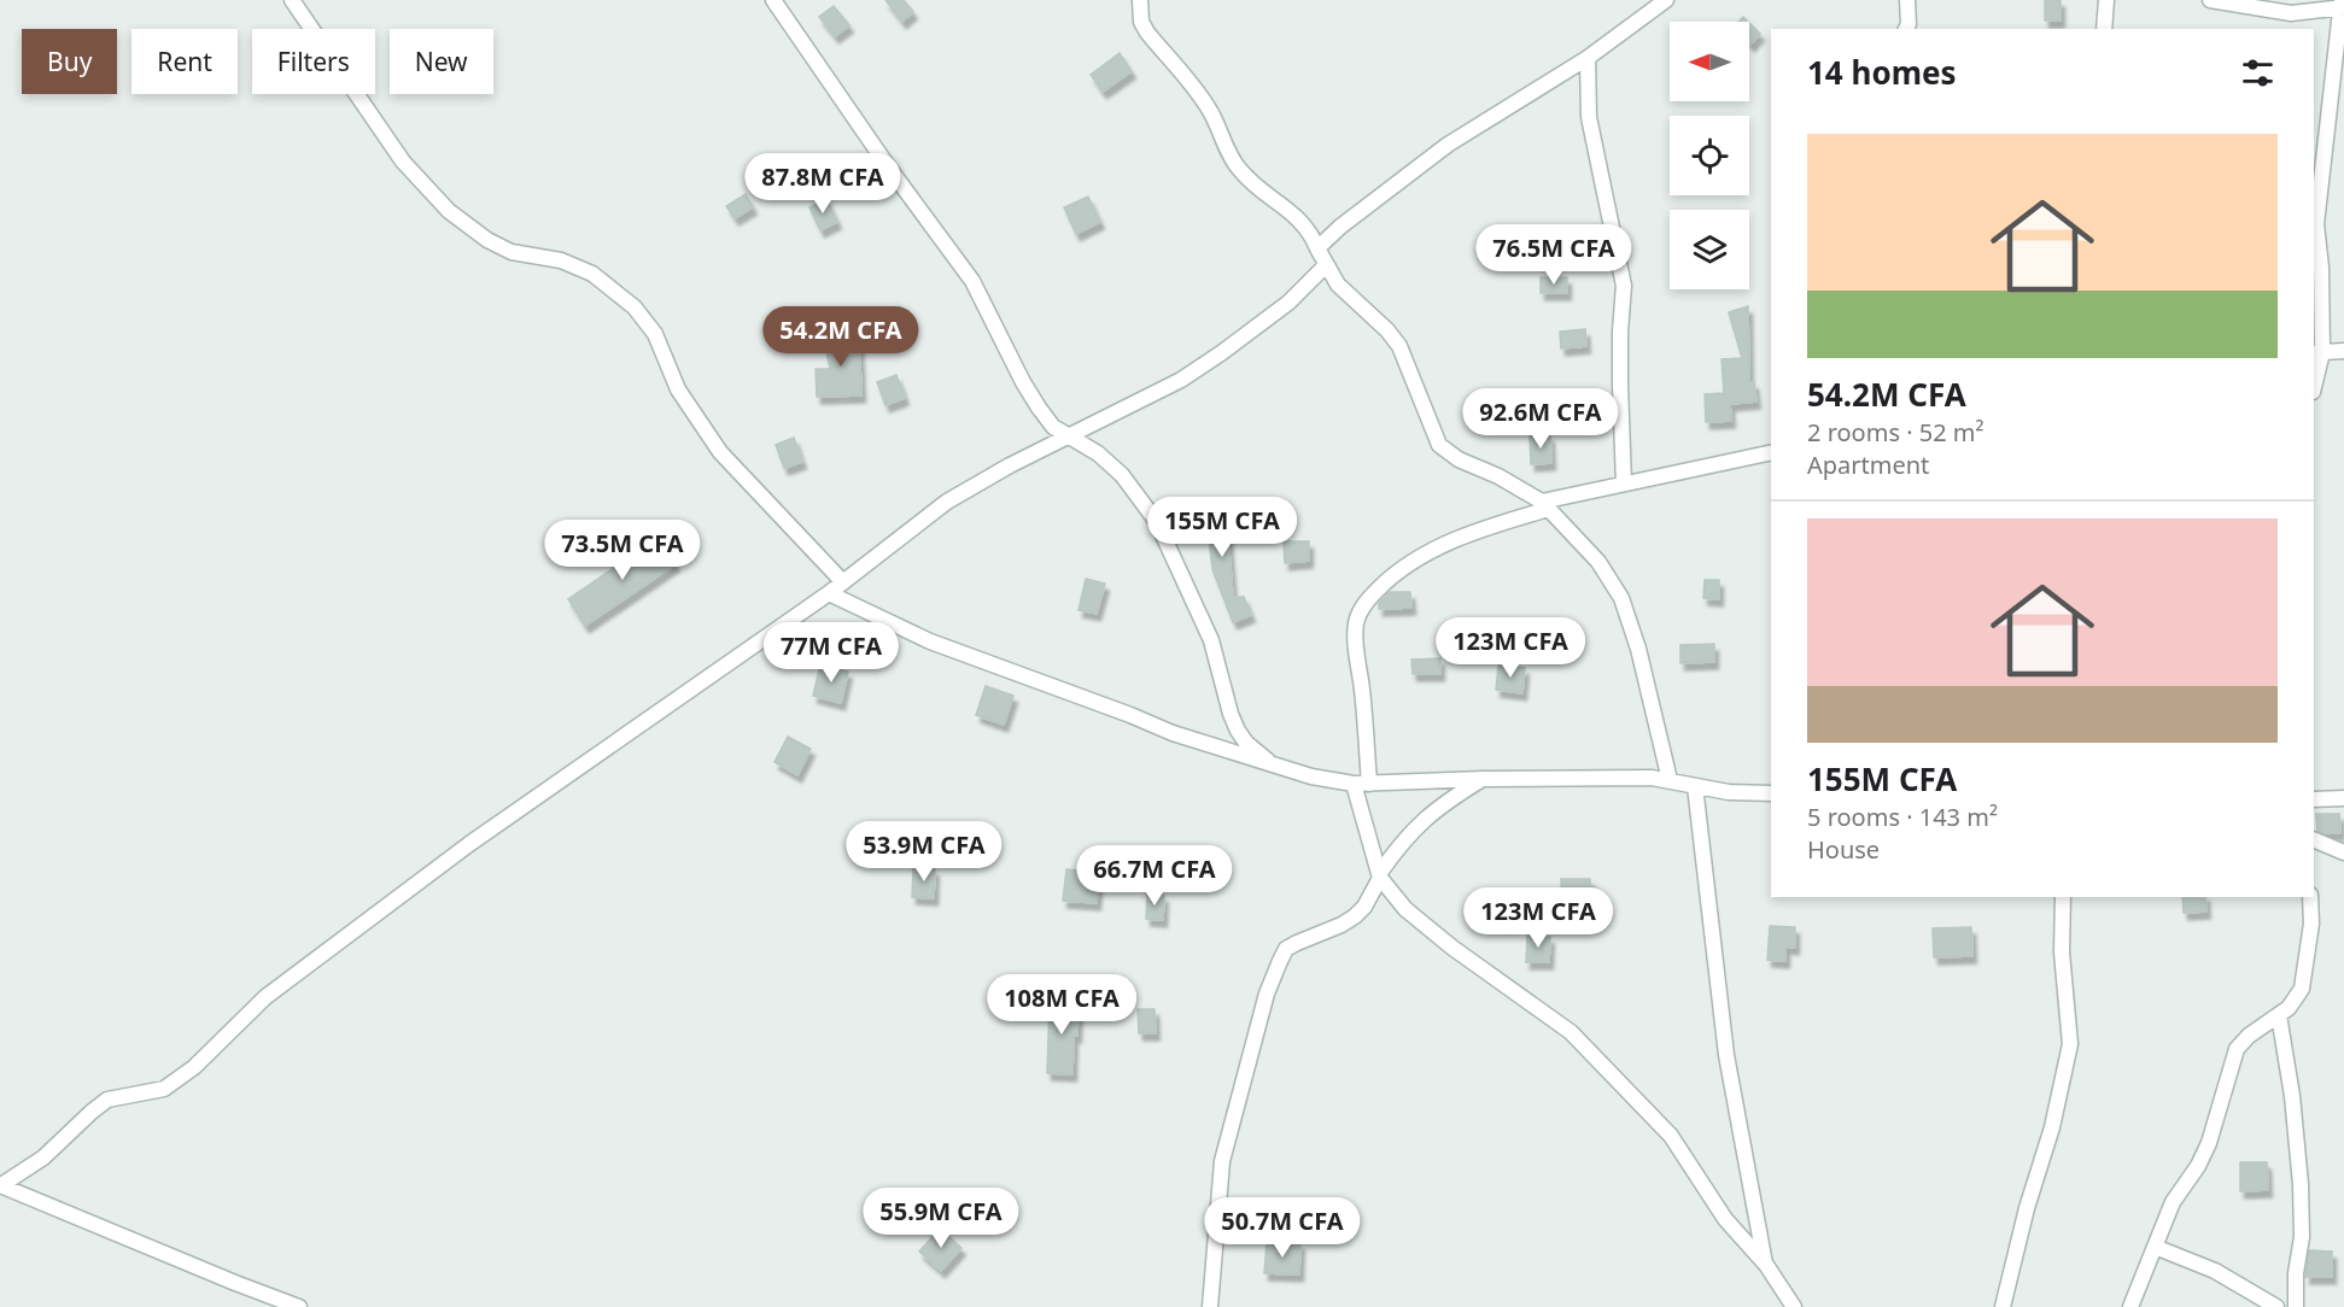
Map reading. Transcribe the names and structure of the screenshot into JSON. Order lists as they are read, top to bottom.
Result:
{
  "north": "left",
  "page": {
    "chip": [
      "Buy",
      "Rent",
      "Filters",
      "New"
    ],
    "heading": "14 homes",
    "list": [
      {
        "name": "54.2M CFA",
        "note": "2 rooms · 52 m² · Apartment"
      },
      {
        "name": "155M CFA",
        "note": "5 rooms · 143 m² · House"
      }
    ],
    "price": [
      "87.8M CFA",
      "76.5M CFA",
      "54.2M CFA",
      "92.6M CFA",
      "155M CFA",
      "73.5M CFA",
      "123M CFA",
      "77M CFA",
      "53.9M CFA",
      "66.7M CFA",
      "123M CFA",
      "108M CFA",
      "55.9M CFA",
      "50.7M CFA"
    ]
  }
}
